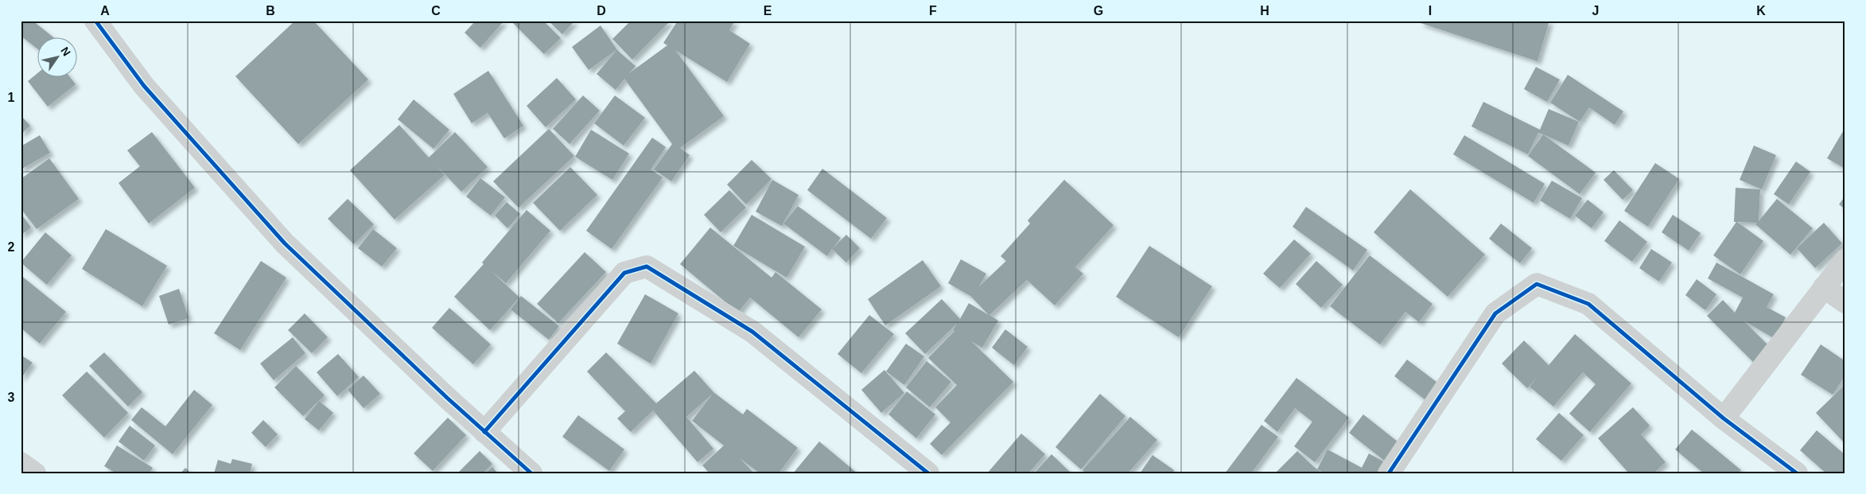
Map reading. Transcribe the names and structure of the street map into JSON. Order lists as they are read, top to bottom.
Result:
{
  "north": "top right",
  "grid": {
    "columns": [
      "A",
      "B",
      "C",
      "D",
      "E",
      "F",
      "G",
      "H",
      "I",
      "J",
      "K"
    ],
    "rows": ["1", "2", "3"]
  }
}
